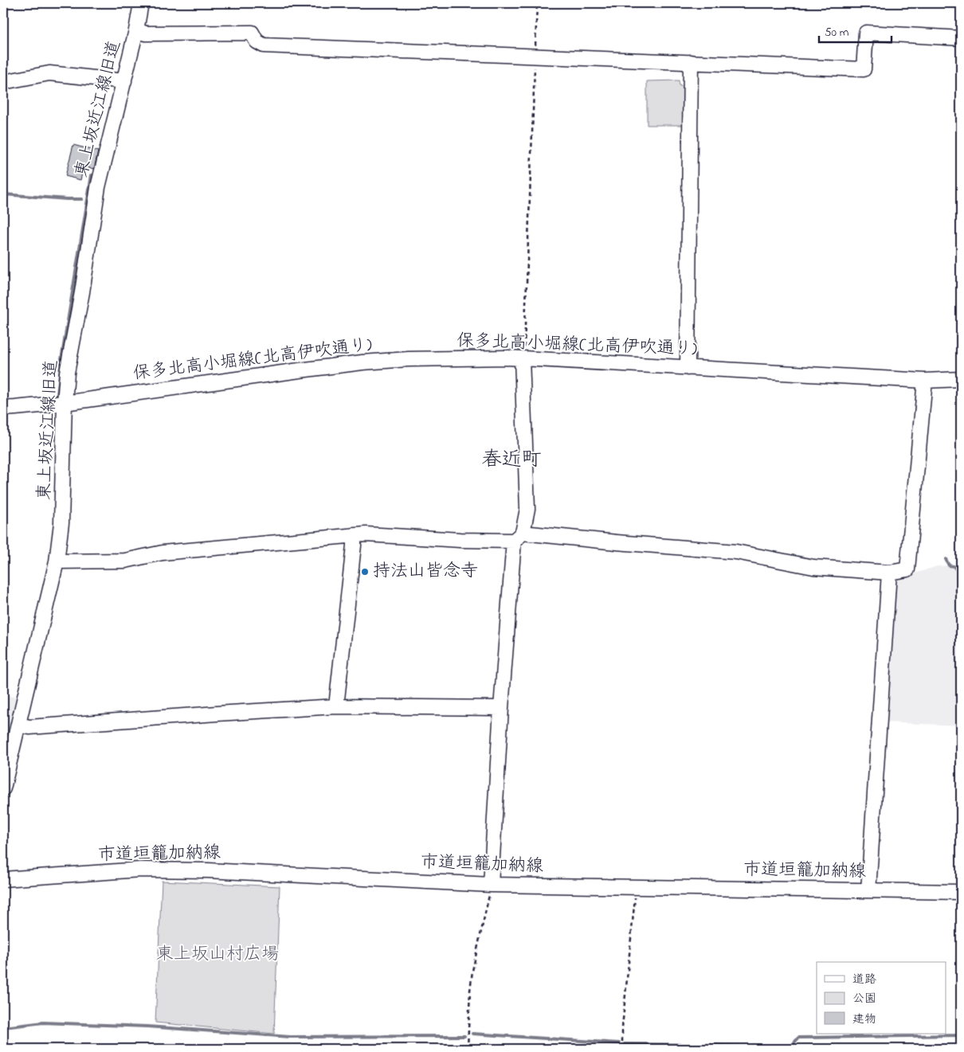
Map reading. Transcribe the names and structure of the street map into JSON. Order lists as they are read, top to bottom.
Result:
{
  "streets": {
    "street": ["東上坂近江線旧道", "保多北高小堀線(北高伊吹通り)", "市道垣籠加納線"]
  },
  "crossings": [
    ["東上坂近江線旧道", "保多北高小堀線(北高伊吹通り)"]
  ],
  "districts": ["春近町"],
  "parks": ["東上坂山村広場"],
  "places": ["持法山皆念寺"],
  "legend": ["道路", "公園", "建物"],
  "scale_bar": "50 m"
}
